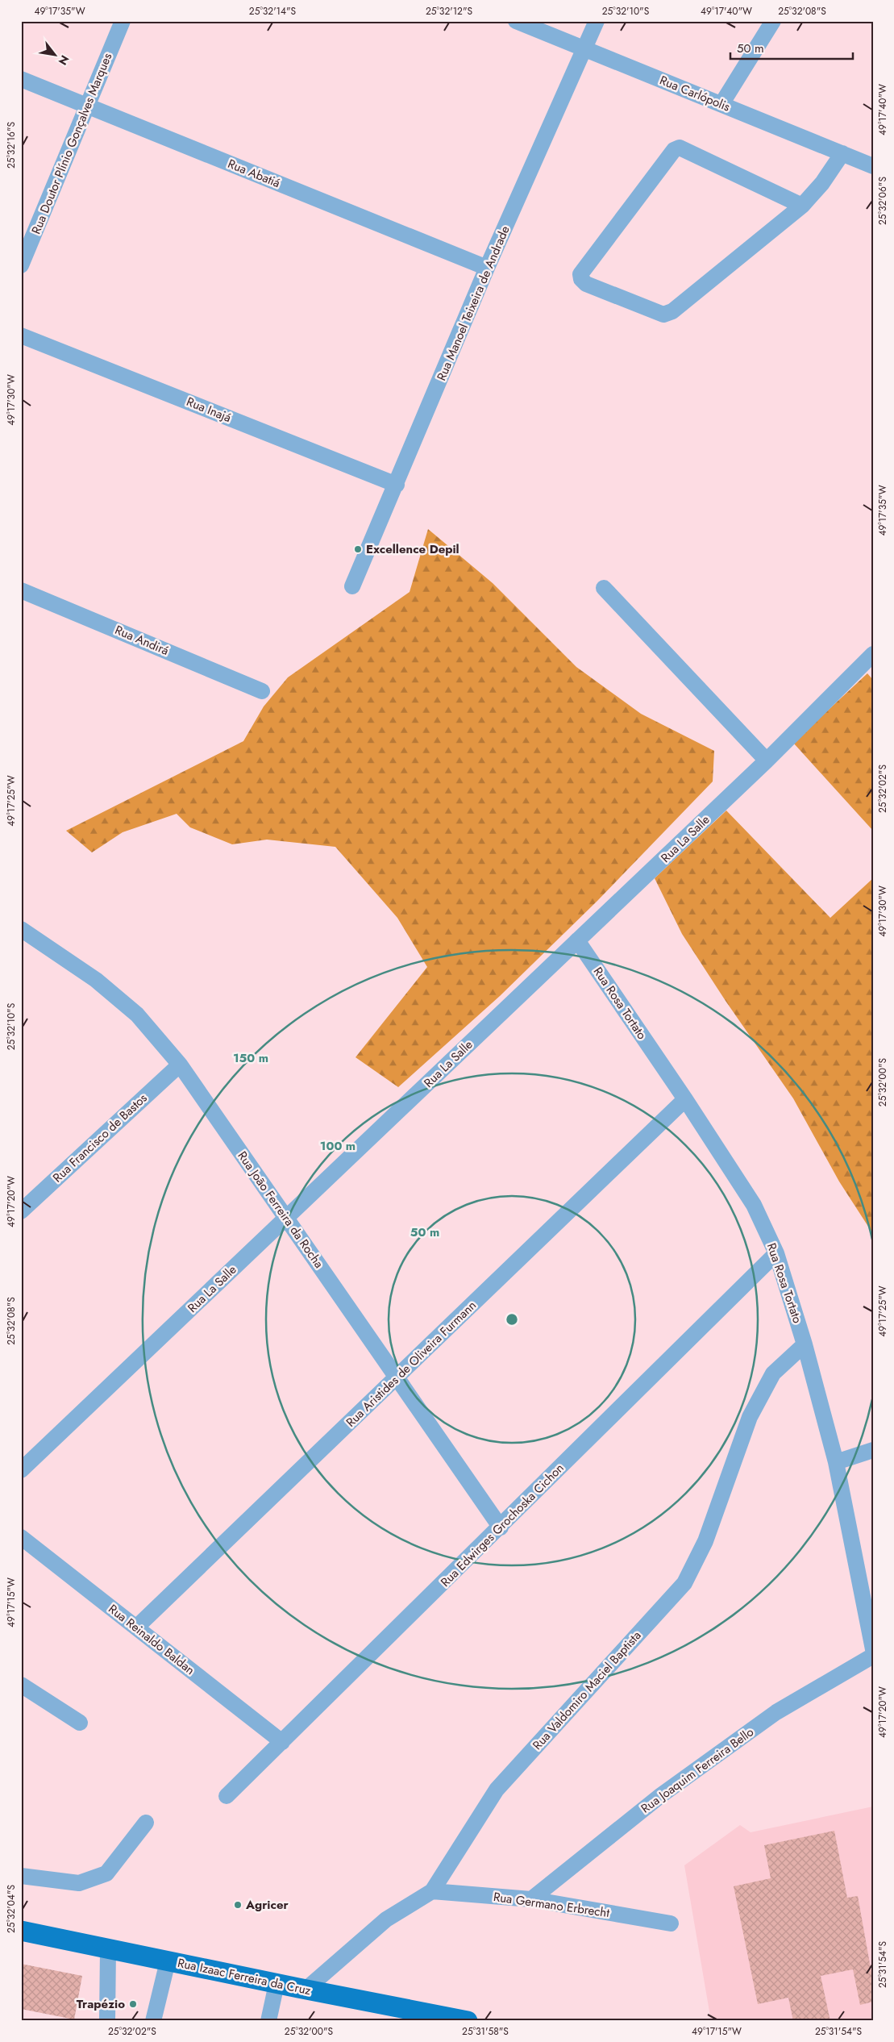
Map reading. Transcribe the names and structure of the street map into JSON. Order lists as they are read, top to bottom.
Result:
{
  "streets": {
    "main road": ["Rua Izaac Ferreira da Cruz"],
    "street": [
      "Rua Carlópolis",
      "Rua Doutor Plínio Gonçalves Marques",
      "Rua Abatiá",
      "Rua Manoel Teixeira de Andrade",
      "Rua Inajá",
      "Rua Andirá",
      "Rua La Salle",
      "Rua Rosa Tortato",
      "Rua Francisco de Bastos",
      "Rua João Ferreira da Rocha",
      "Rua Aristides de Oliveira Furmann",
      "Rua Edwirges Grochoska Cichon",
      "Rua Reinaldo Baldan",
      "Rua Valdomiro Maciel Baptista",
      "Rua Joaquim Ferreira Bello",
      "Rua Germano Erbrecht"
    ]
  },
  "crossings": [
    ["Rua Carlópolis", "Rua Manoel Teixeira de Andrade"],
    ["Rua Doutor Plínio Gonçalves Marques", "Rua Abatiá"],
    ["Rua Abatiá", "Rua Manoel Teixeira de Andrade"],
    ["Rua Manoel Teixeira de Andrade", "Rua Inajá"],
    ["Rua La Salle", "Rua Rosa Tortato"],
    ["Rua La Salle", "Rua João Ferreira da Rocha"],
    ["Rua Rosa Tortato", "Rua Aristides de Oliveira Furmann"],
    ["Rua Rosa Tortato", "Rua Edwirges Grochoska Cichon"],
    ["Rua Rosa Tortato", "Rua Valdomiro Maciel Baptista"],
    ["Rua Francisco de Bastos", "Rua João Ferreira da Rocha"],
    ["Rua João Ferreira da Rocha", "Rua Aristides de Oliveira Furmann"],
    ["Rua João Ferreira da Rocha", "Rua Edwirges Grochoska Cichon"],
    ["Rua Aristides de Oliveira Furmann", "Rua Reinaldo Baldan"],
    ["Rua Edwirges Grochoska Cichon", "Rua Reinaldo Baldan"],
    ["Rua Valdomiro Maciel Baptista", "Rua Germano Erbrecht"],
    ["Rua Valdomiro Maciel Baptista", "Rua Izaac Ferreira da Cruz"],
    ["Rua Joaquim Ferreira Bello", "Rua Germano Erbrecht"]
  ],
  "places": ["Excellence Depil", "Agricer", "Trapézio"],
  "scale_bar": "50 m",
  "north": "bottom right",
  "coordinates": [
    "49°17'35\"W",
    "25°32'14\"S",
    "25°32'12\"S",
    "25°32'10\"S",
    "49°17'40\"W",
    "25°32'08\"S",
    "25°32'16\"S",
    "25°32'06\"S",
    "49°17'30\"W",
    "25°32'02\"S",
    "49°17'25\"W",
    "25°32'00\"S",
    "49°17'20\"W",
    "49°17'15\"W",
    "25°32'04\"S",
    "25°31'54\"S",
    "25°31'58\"S"
  ],
  "rings": ["150 m", "100 m", "50 m"]
}
